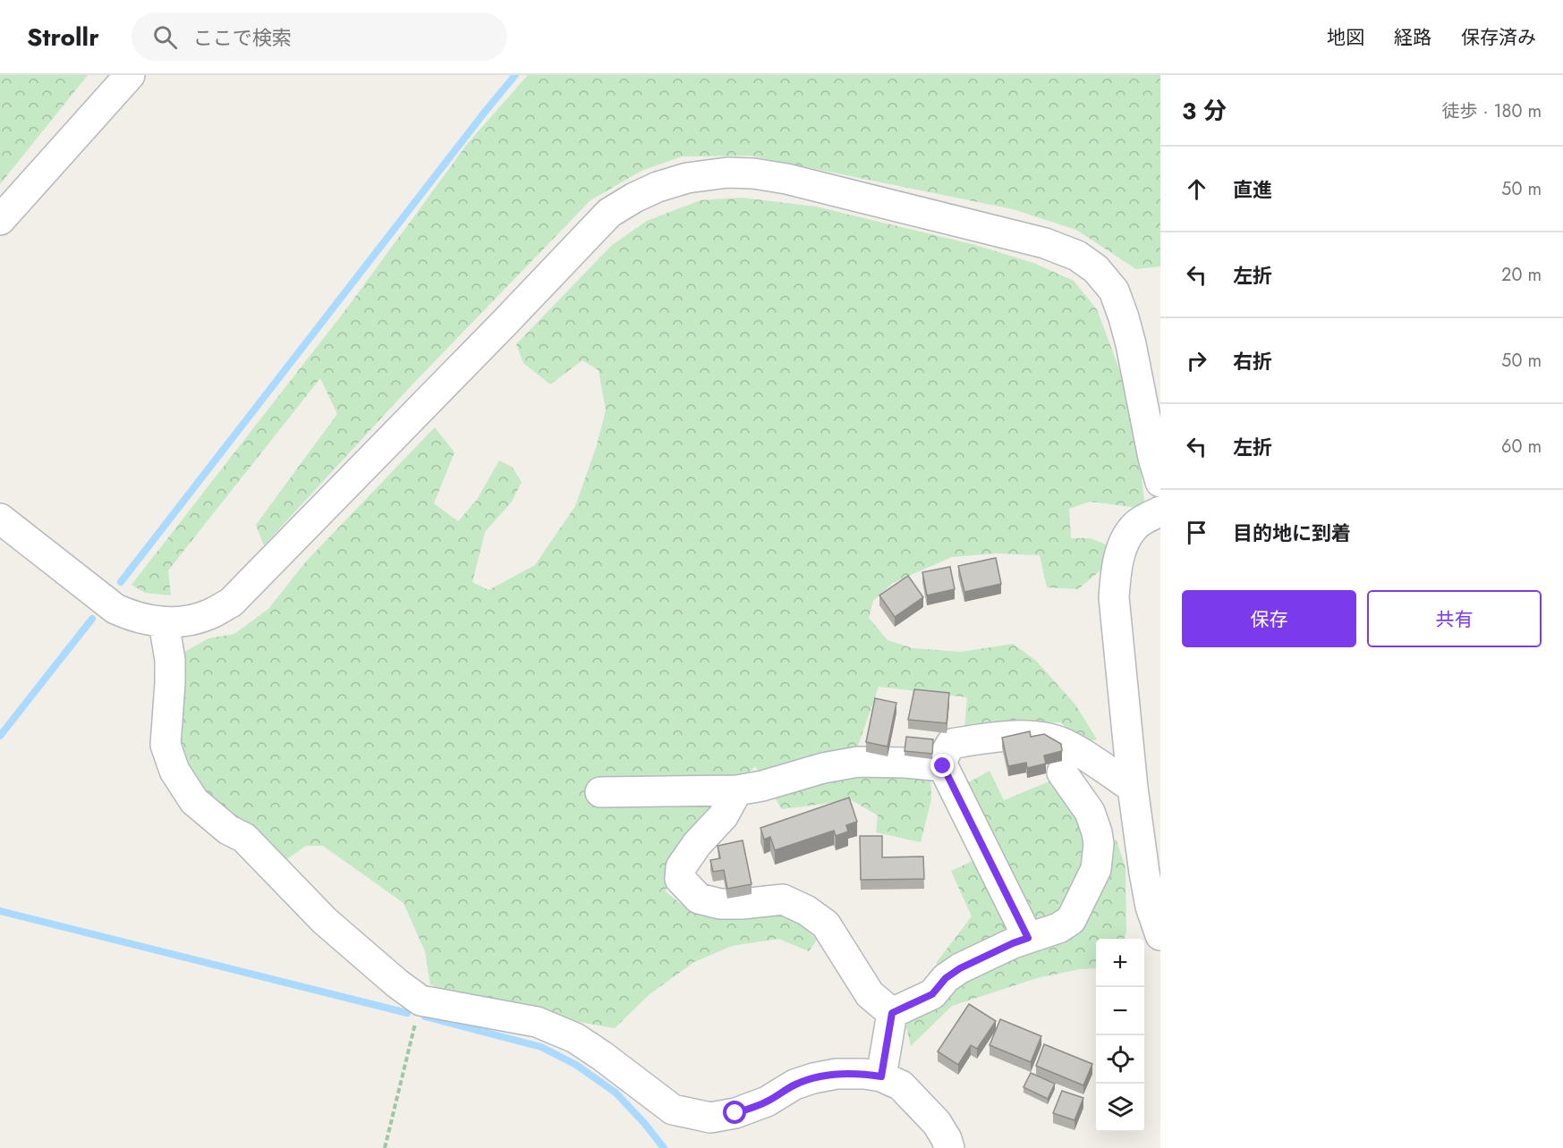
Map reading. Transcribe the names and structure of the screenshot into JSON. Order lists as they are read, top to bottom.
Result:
{
  "page": {
    "header": "Strollr",
    "search": "ここで検索",
    "nav": ["地図", "経路", "保存済み"],
    "heading": ["3 分", "徒歩 · 180 m"],
    "list": [
      ["直進", "50 m"],
      ["左折", "20 m"],
      ["右折", "50 m"],
      ["左折", "60 m"],
      "目的地に到着"
    ],
    "buttons": ["保存", "共有"],
    "map_buttons": ["+", "−"]
  }
}
